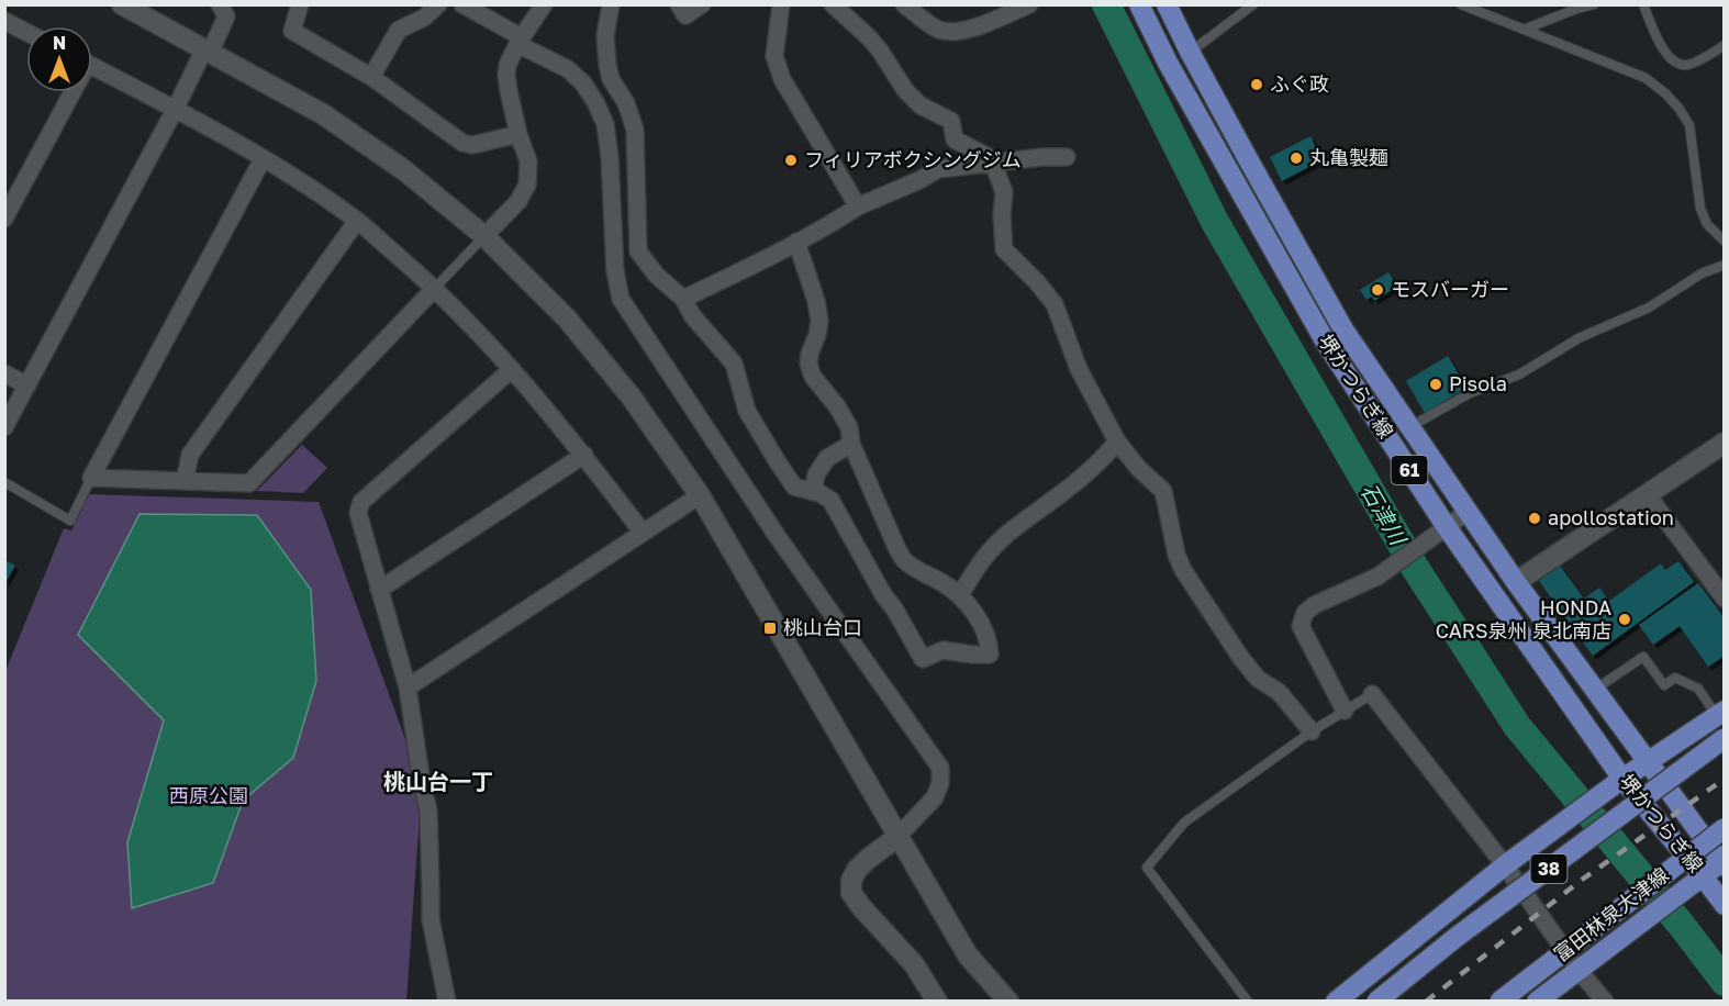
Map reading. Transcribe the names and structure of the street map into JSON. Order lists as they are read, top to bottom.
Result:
{
  "streets": {
    "main road": [
      "堺かつらぎ線",
      "61",
      "38",
      "富田林泉大津線"
    ]
  },
  "districts": ["桃山台一丁"],
  "water": ["石津川"],
  "parks": ["西原公園"],
  "places": {
    "other": [
      "ふぐ政",
      "丸亀製麺",
      "フィリアボクシングジム",
      "モスバーガー",
      "Pisola",
      "apollostation",
      "HONDA CARS泉州 泉北南店"
    ],
    "transit": ["桃山台口"]
  },
  "north": "top"
}
